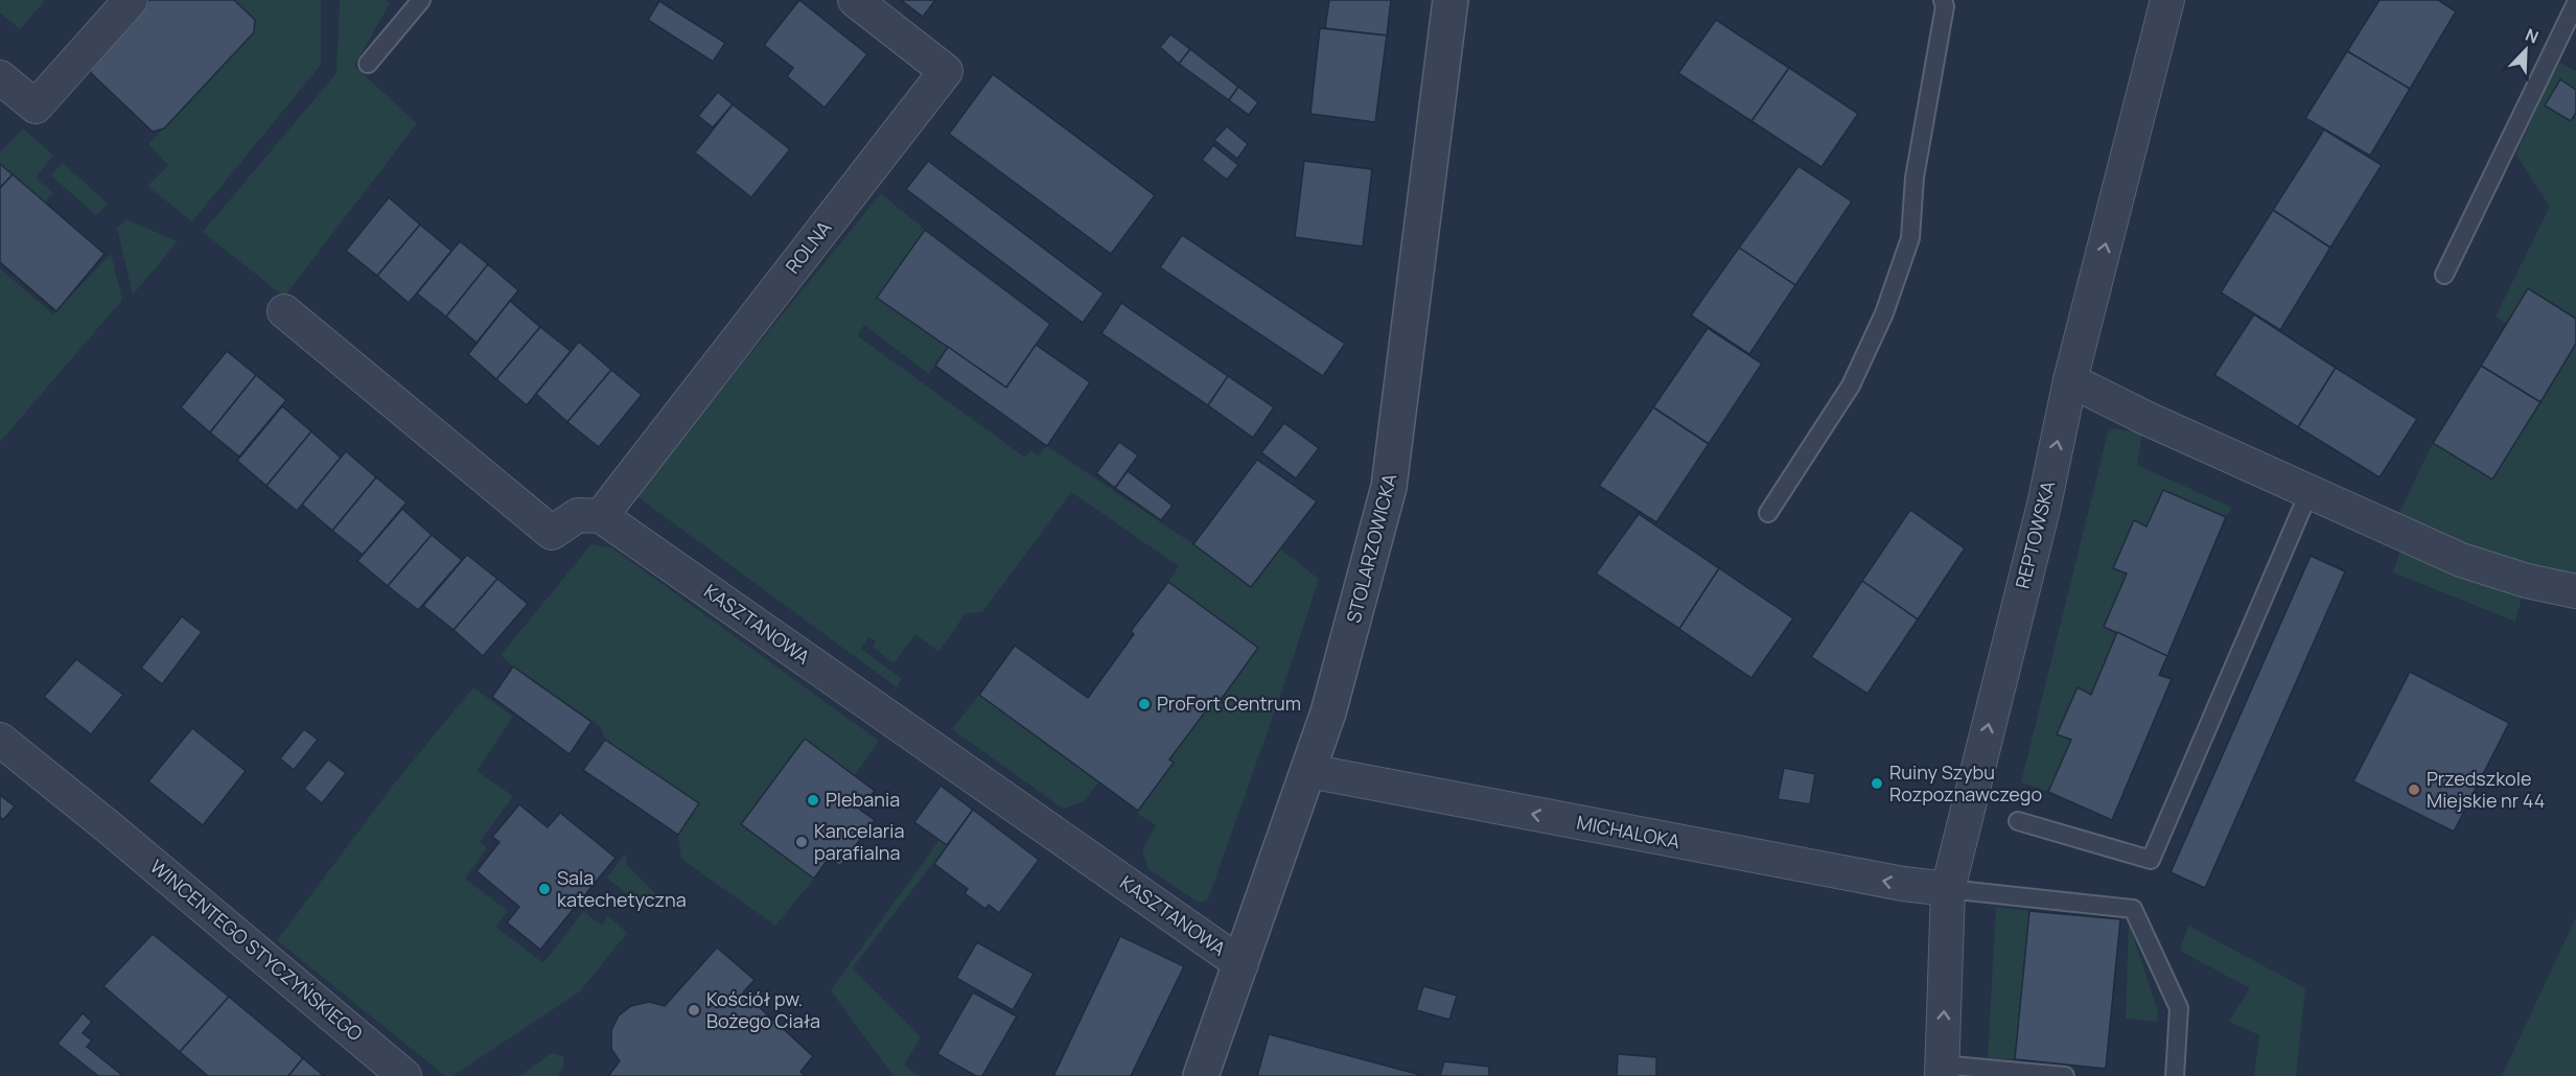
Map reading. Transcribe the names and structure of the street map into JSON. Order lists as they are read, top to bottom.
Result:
{
  "streets": {
    "street": [
      "ROLNA",
      "REPTOWSKA",
      "STOLARZOWICKA",
      "KASZTANOWA",
      "MICHALOKA",
      "WINCENTEGO STYCZYŃSKIEGO"
    ]
  },
  "crossings": [
    ["ROLNA", "KASZTANOWA"],
    ["REPTOWSKA", "MICHALOKA"],
    ["STOLARZOWICKA", "KASZTANOWA"],
    ["STOLARZOWICKA", "MICHALOKA"]
  ],
  "one_way": ["REPTOWSKA", "MICHALOKA"],
  "places": [
    "ProFort Centrum",
    "Ruiny Szybu Rozpoznawczego",
    "Przedszkole Miejskie nr 44",
    "Plebania",
    "Kancelaria parafialna",
    "Sala katechetyczna",
    "Kościół pw. Bożego Ciała"
  ],
  "north": "top right"
}
